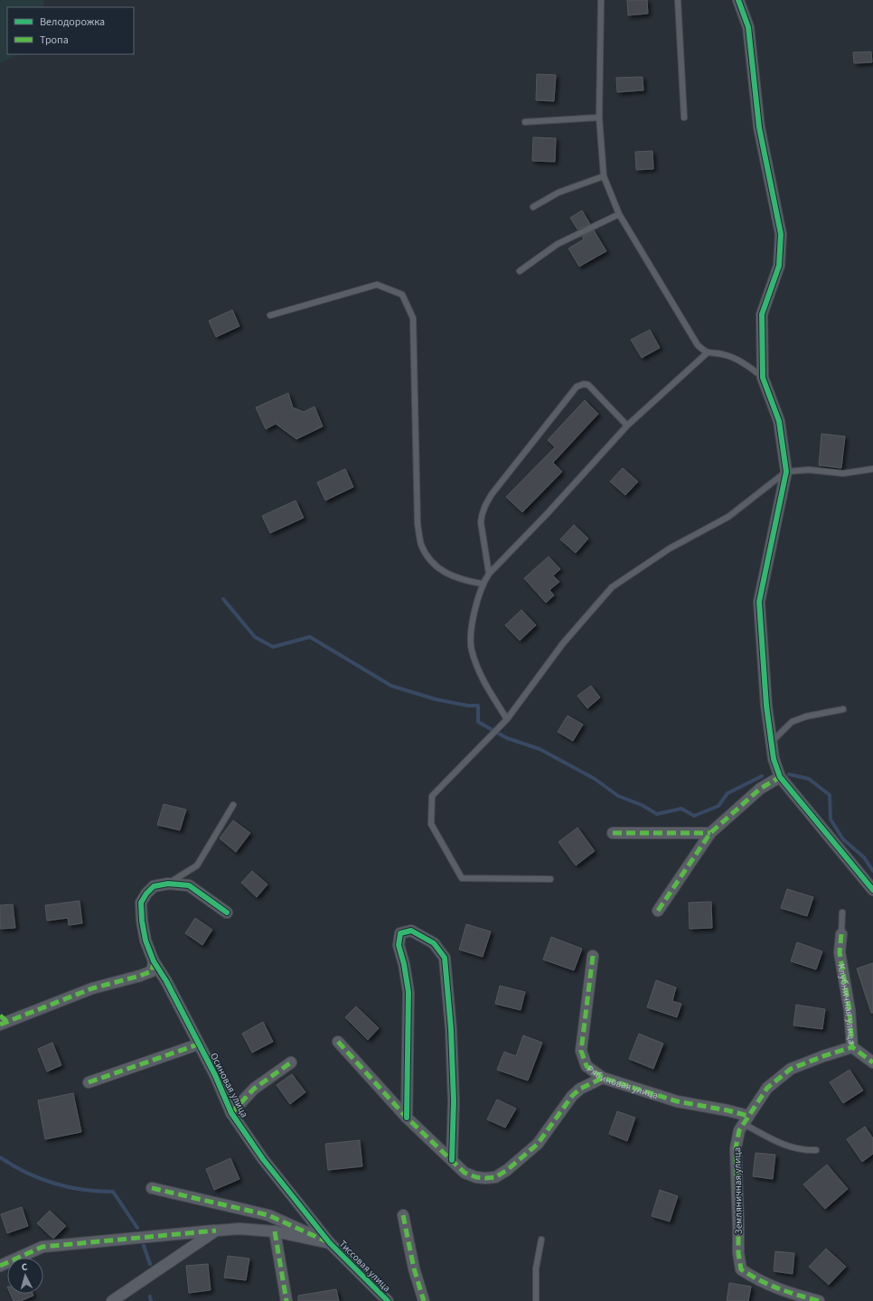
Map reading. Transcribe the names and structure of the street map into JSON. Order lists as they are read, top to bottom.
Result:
{
  "streets": {
    "street": [
      "Клубничная улица",
      "Рябиновая улица",
      "Осиновая улица",
      "Земляничная улица",
      "Тиссовая улица"
    ]
  },
  "crossings": [
    ["Клубничная улица", "Земляничная улица"],
    ["Рябиновая улица", "Земляничная улица"],
    ["Осиновая улица", "Тиссовая улица"]
  ],
  "legend": ["Велодорожка", "Тропа"],
  "north": "top"
}
